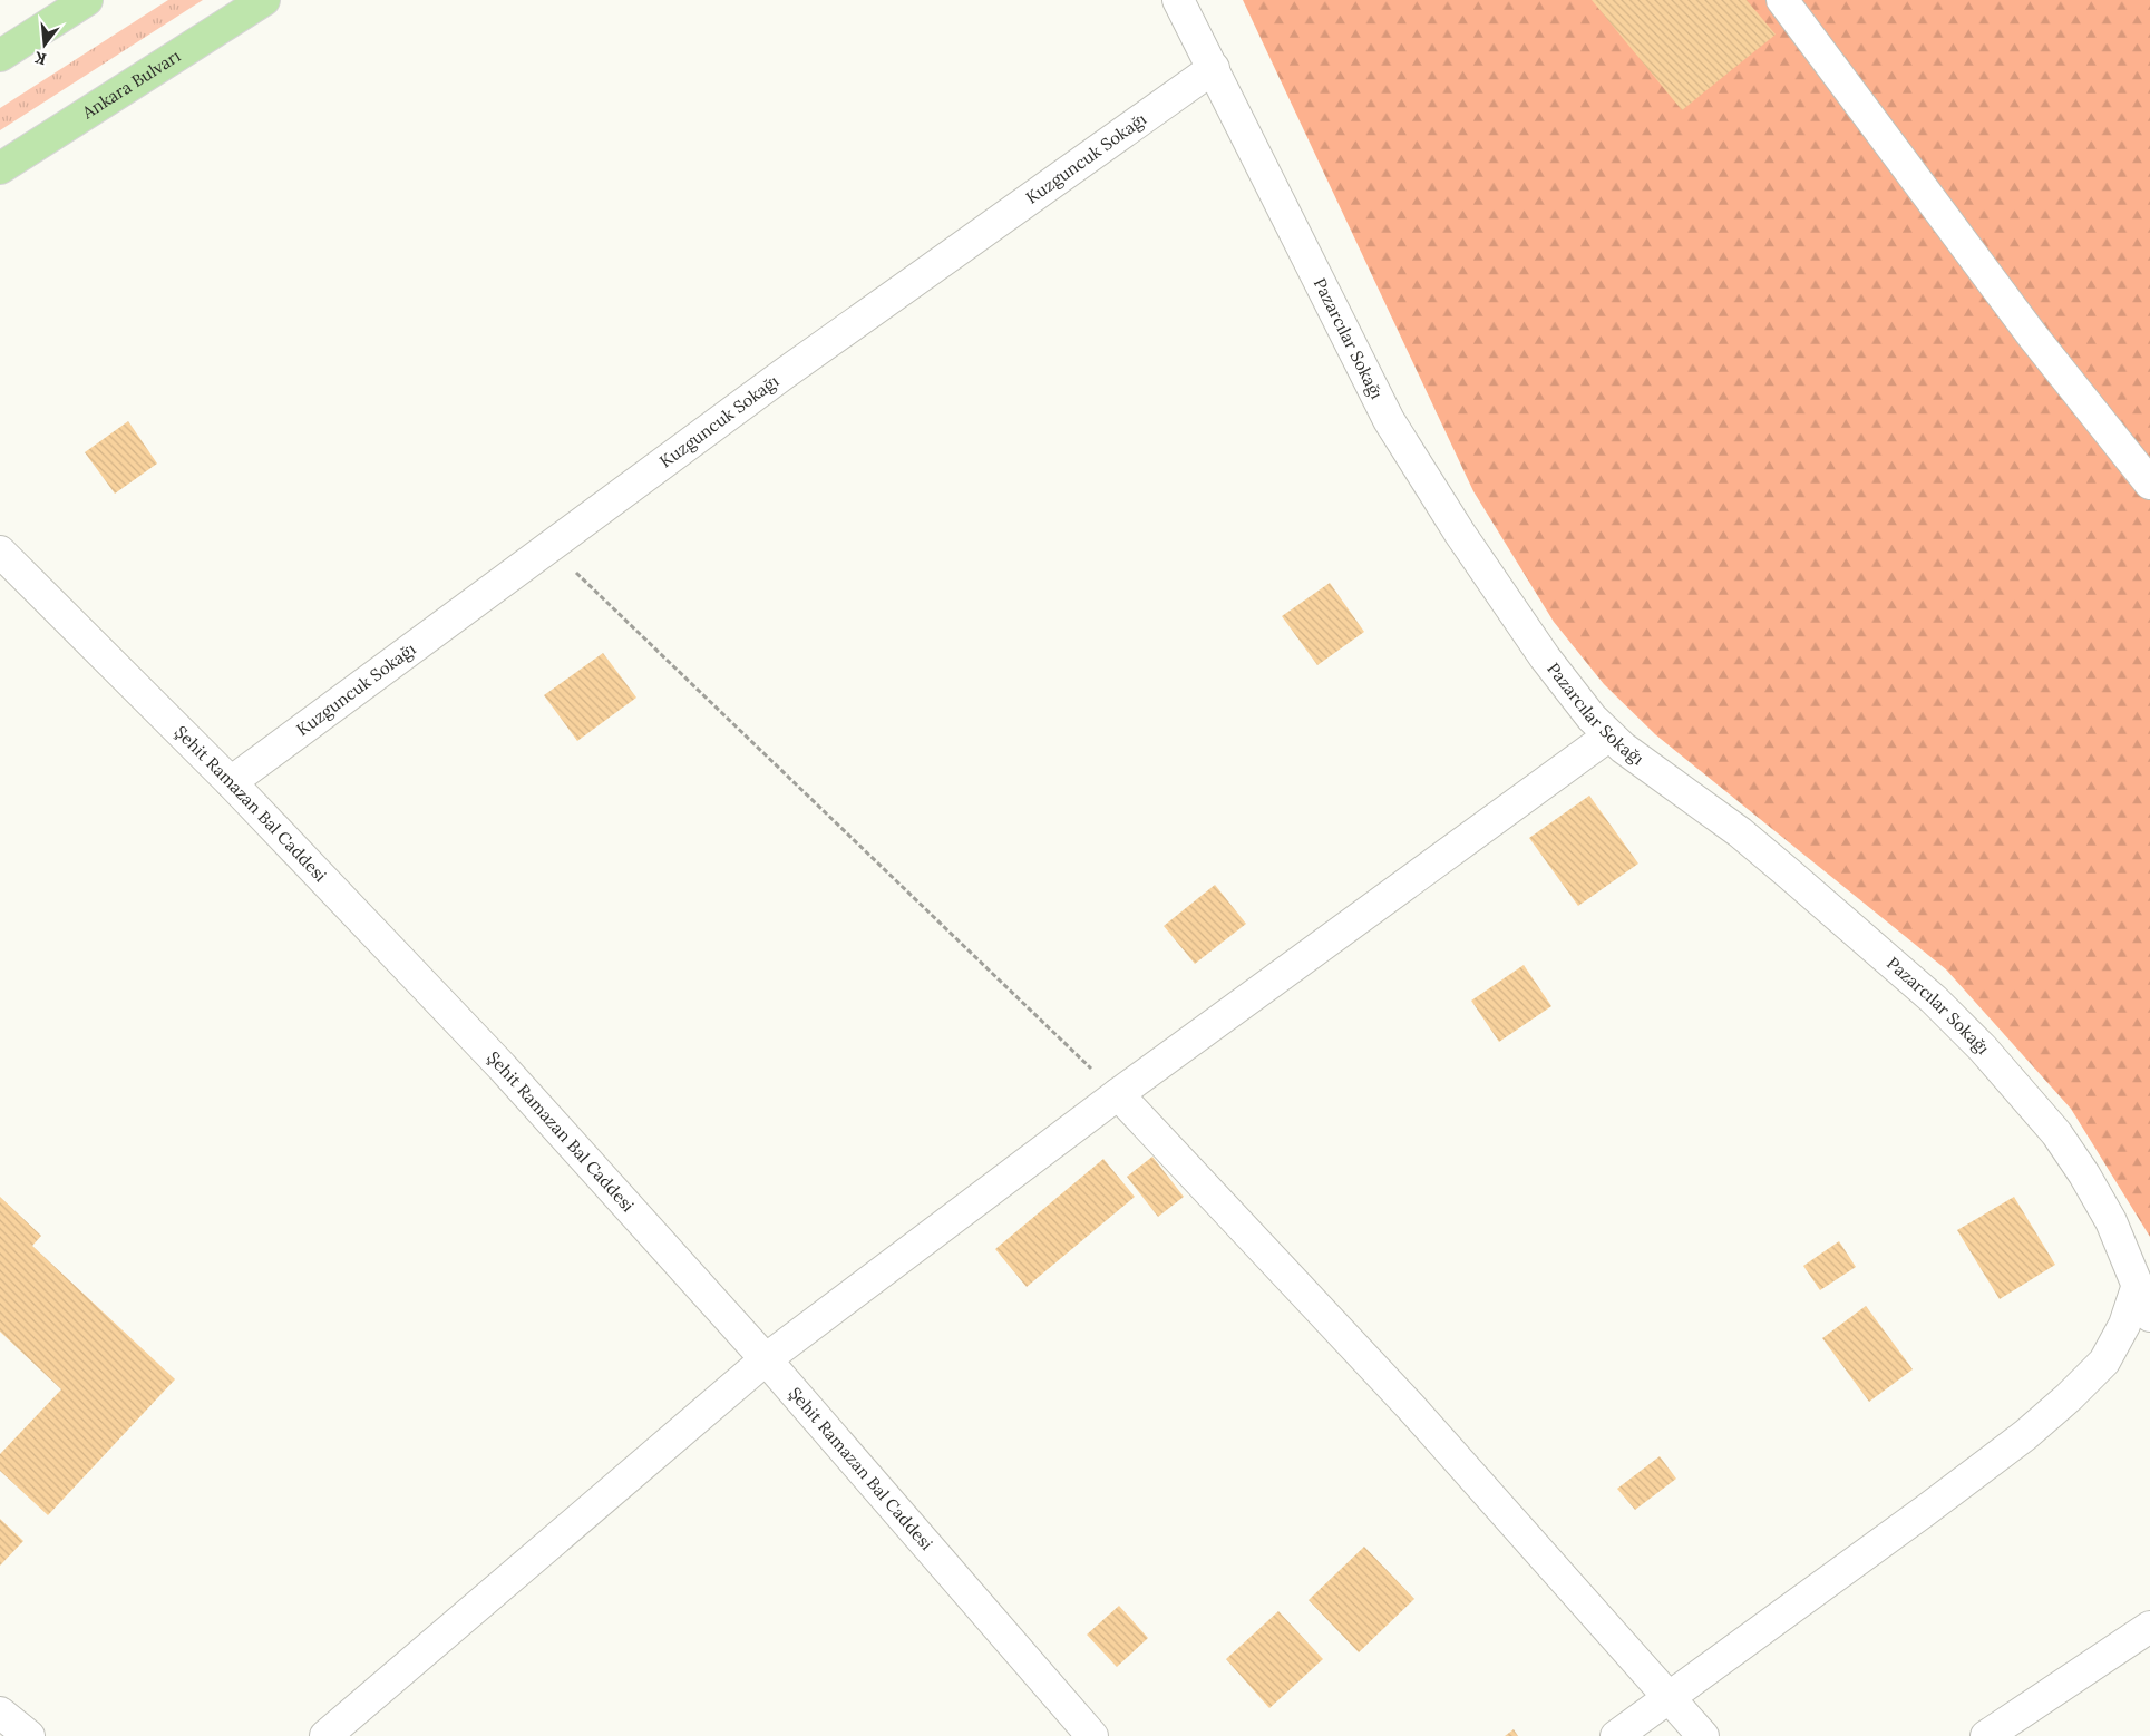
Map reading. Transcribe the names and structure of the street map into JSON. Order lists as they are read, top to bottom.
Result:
{
  "streets": {
    "main road": ["Ankara Bulvarı"],
    "street": ["Kuzguncuk Sokağı", "Pazarcılar Sokağı", "Şehit Ramazan Bal Caddesi"]
  },
  "crossings": [
    ["Kuzguncuk Sokağı", "Pazarcılar Sokağı"],
    ["Kuzguncuk Sokağı", "Şehit Ramazan Bal Caddesi"]
  ],
  "north": "bottom"
}
